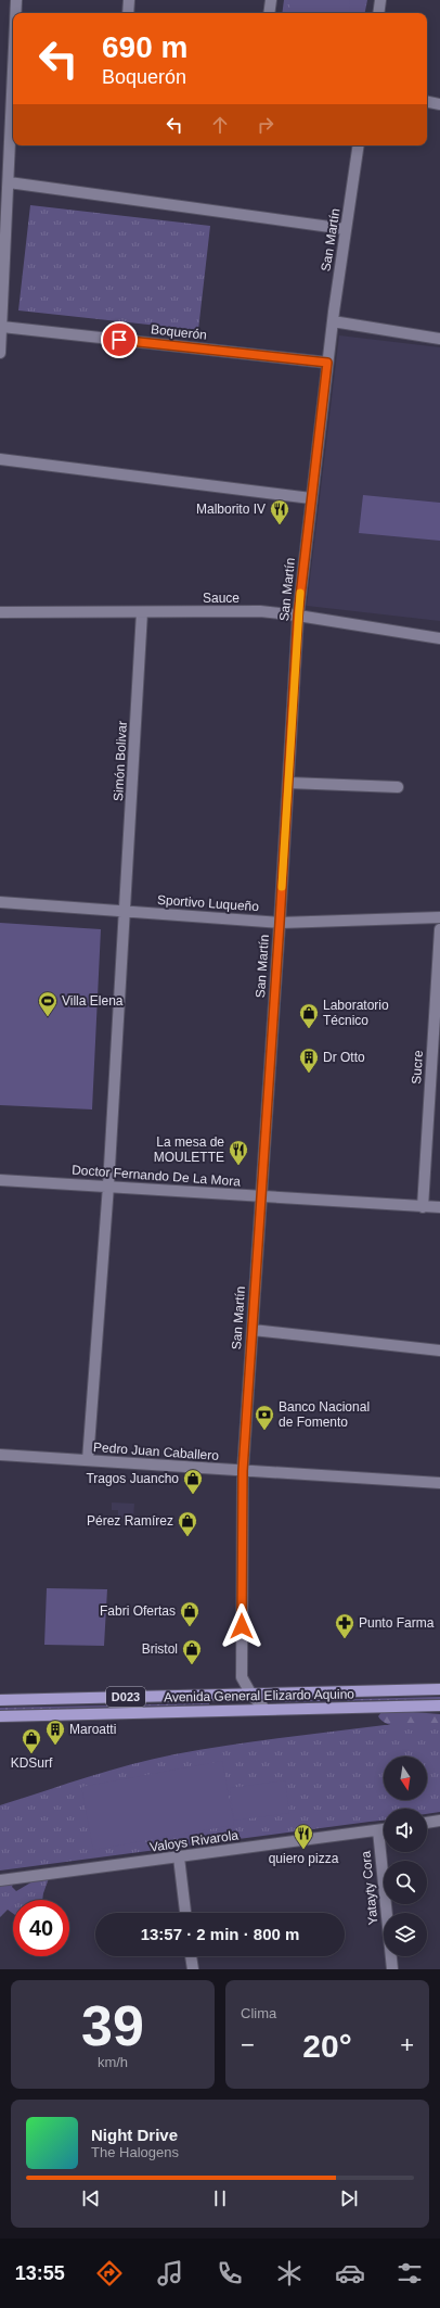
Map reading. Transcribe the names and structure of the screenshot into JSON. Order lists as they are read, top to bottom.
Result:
{
  "streets": {
    "main road": ["Avenida General Elizardo Aquino", "D023"],
    "street": [
      "San Martín",
      "Boquerón",
      "Sauce",
      "Simón Bolivar",
      "Sportivo Luqueño",
      "Sucre",
      "Doctor Fernando De La Mora",
      "Pedro Juan Caballero",
      "Valoys Rivarola",
      "Yatayty Cora"
    ]
  },
  "crossings": [
    ["San Martín", "Boquerón"],
    ["San Martín", "Sauce"],
    ["San Martín", "Sportivo Luqueño"],
    ["San Martín", "Doctor Fernando De La Mora"],
    ["San Martín", "Pedro Juan Caballero"],
    ["San Martín", "Avenida General Elizardo Aquino"],
    ["Sauce", "Simón Bolivar"],
    ["Simón Bolivar", "Sportivo Luqueño"],
    ["Simón Bolivar", "Doctor Fernando De La Mora"],
    ["Simón Bolivar", "Pedro Juan Caballero"],
    ["Sucre", "Doctor Fernando De La Mora"],
    ["Valoys Rivarola", "Yatayty Cora"]
  ],
  "places": {
    "restaurant": ["Malborito IV", "La mesa de MOULETTE", "quiero pizza"],
    "sports": ["Villa Elena"],
    "shop": [
      "Laboratorio Técnico",
      "Tragos Juancho",
      "Pérez Ramírez",
      "Fabri Ofertas",
      "Bristol",
      "KDSurf"
    ],
    "building": ["Dr Otto", "Maroatti"],
    "bank": ["Banco Nacional de Fomento"],
    "pharmacy": ["Punto Farma"]
  },
  "north": "bottom",
  "page": {
    "turn": ["690 m", "Boquerón"],
    "limit": "40",
    "trip": "13:57 · 2 min · 800 m",
    "tile": [
      ["39", "km/h"],
      "Clima"
    ],
    "heat": ["−", "20°", "+"],
    "song": ["Night Drive", "The Halogens"],
    "tabs": "13:55"
  }
}
